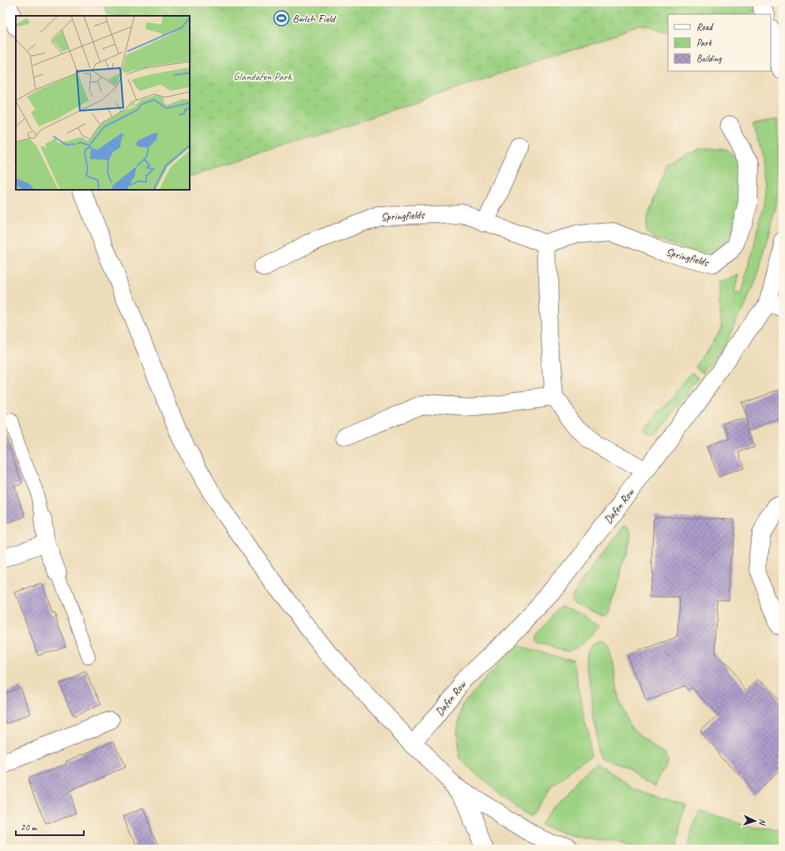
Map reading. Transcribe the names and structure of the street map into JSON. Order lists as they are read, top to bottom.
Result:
{
  "streets": {
    "street": ["Springfields", "Dafen Row"]
  },
  "parks": ["Glandafen Park"],
  "places": {
    "sports": ["Bwlch Field"]
  },
  "legend": ["Road", "Park", "Building"],
  "scale_bar": "20 m",
  "north": "right"
}
